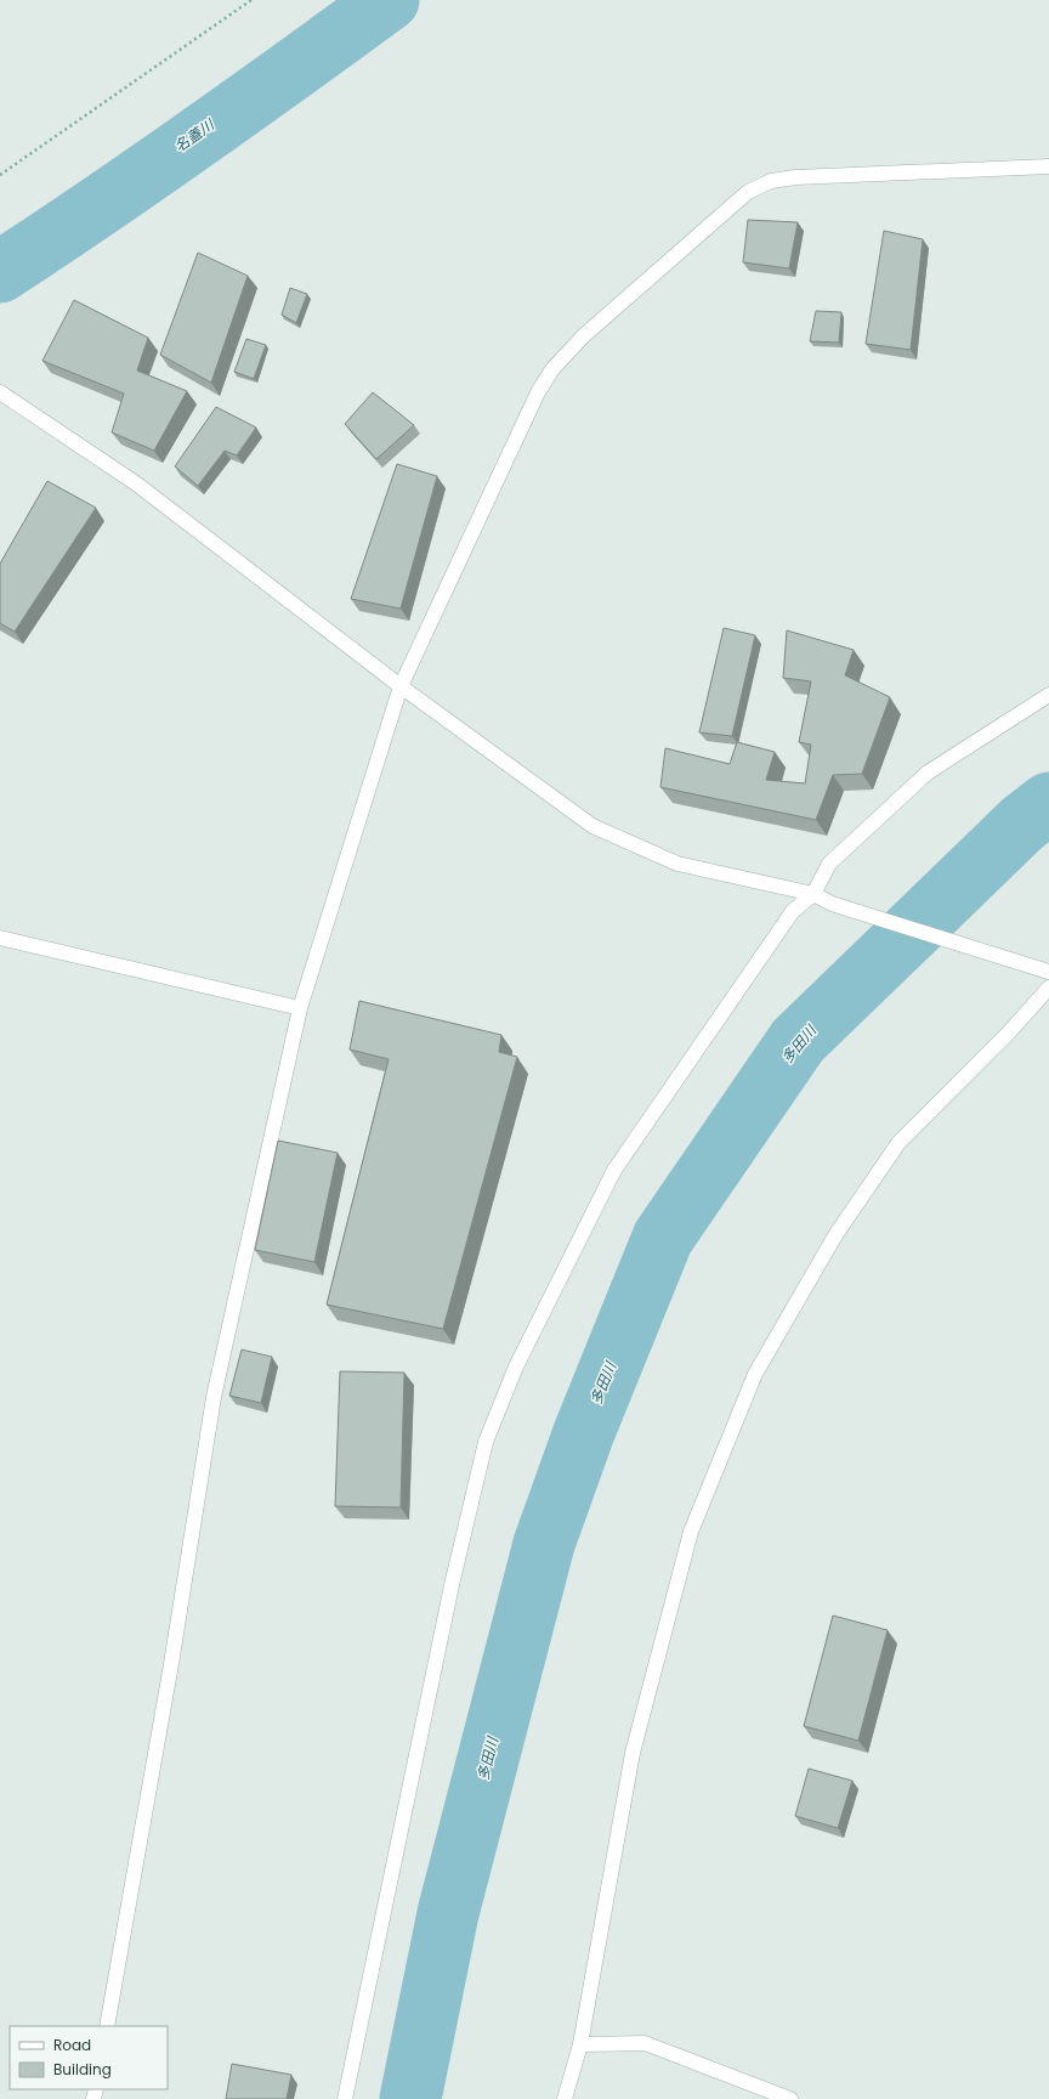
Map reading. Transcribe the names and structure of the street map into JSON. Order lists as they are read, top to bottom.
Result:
{
  "water": ["名蓋川", "多田川"],
  "legend": ["Road", "Building"]
}
